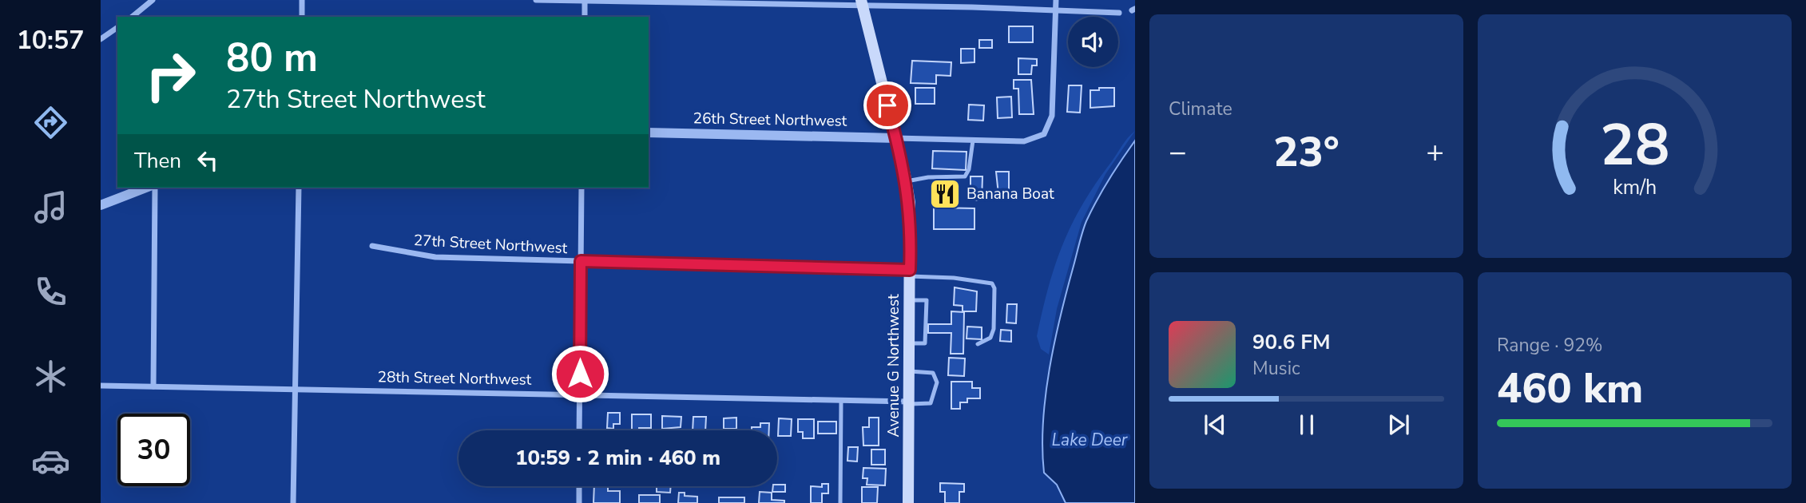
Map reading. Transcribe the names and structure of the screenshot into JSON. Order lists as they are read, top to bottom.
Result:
{
  "streets": {
    "main road": ["Avenue G Northwest"],
    "street": ["26th Street Northwest", "27th Street Northwest", "28th Street Northwest"]
  },
  "crossings": [
    ["26th Street Northwest", "Avenue G Northwest"],
    ["27th Street Northwest", "Avenue G Northwest"],
    ["Avenue G Northwest", "28th Street Northwest"]
  ],
  "water": ["Lake Deer"],
  "places": {
    "restaurant": ["Banana Boat"]
  },
  "page": {
    "tabs": "10:57",
    "tile": [
      "Climate",
      ["Range · 92%", "460 km"]
    ],
    "turn": ["80 m", "27th Street Northwest"],
    "heat": ["−", "23°", "+"],
    "then": "Then",
    "song": ["90.6 FM", "Music"],
    "limit": "30",
    "trip": "10:59 · 2 min · 460 m",
    "gauge": ["28", "km/h"]
  }
}
